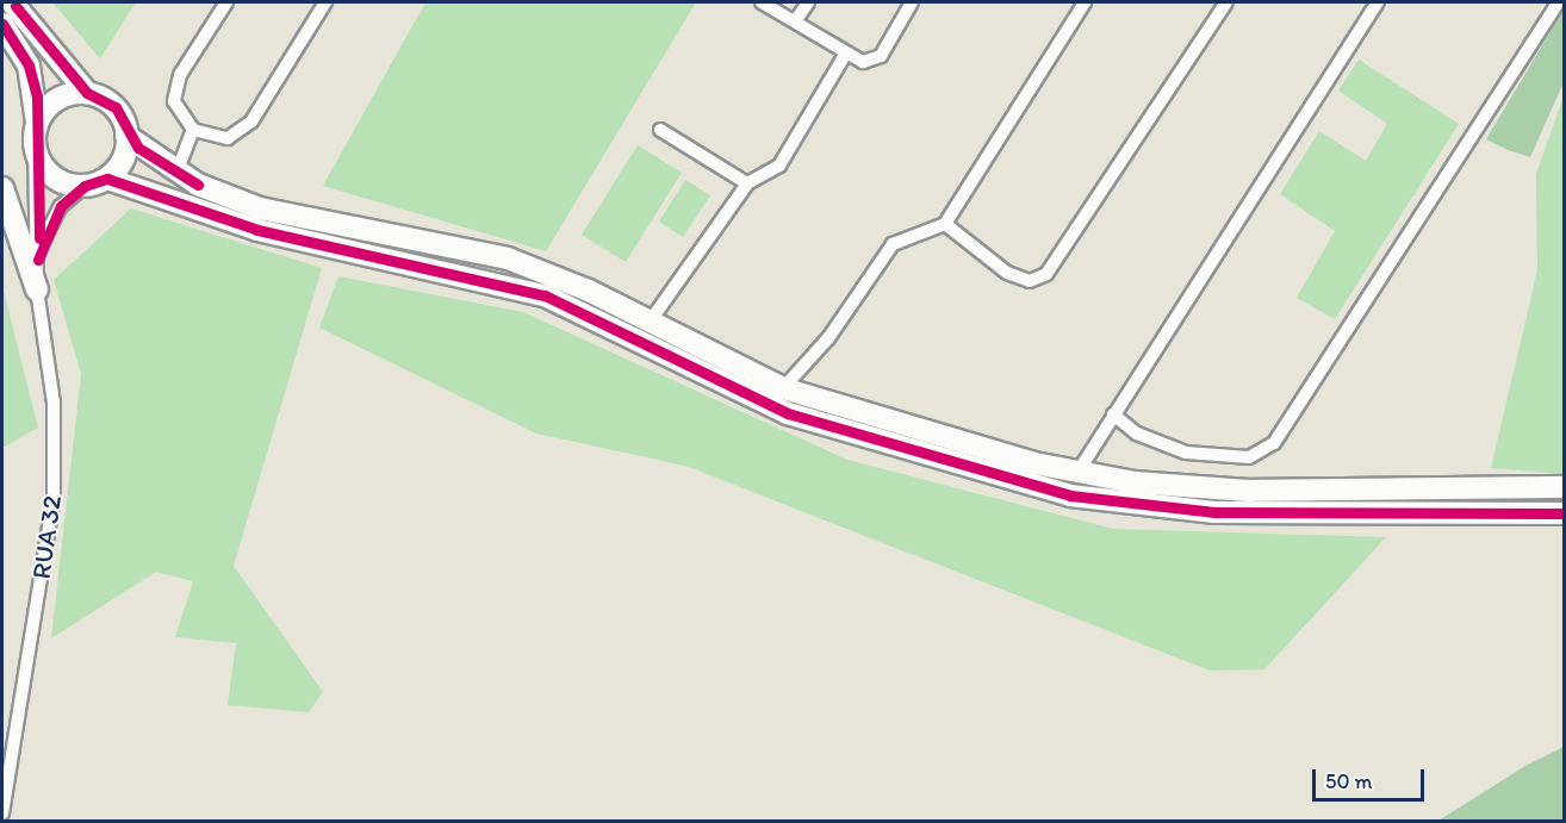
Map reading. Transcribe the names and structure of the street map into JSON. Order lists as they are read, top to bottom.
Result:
{
  "streets": {
    "street": ["RUA 32"]
  },
  "scale_bar": "50 m"
}
